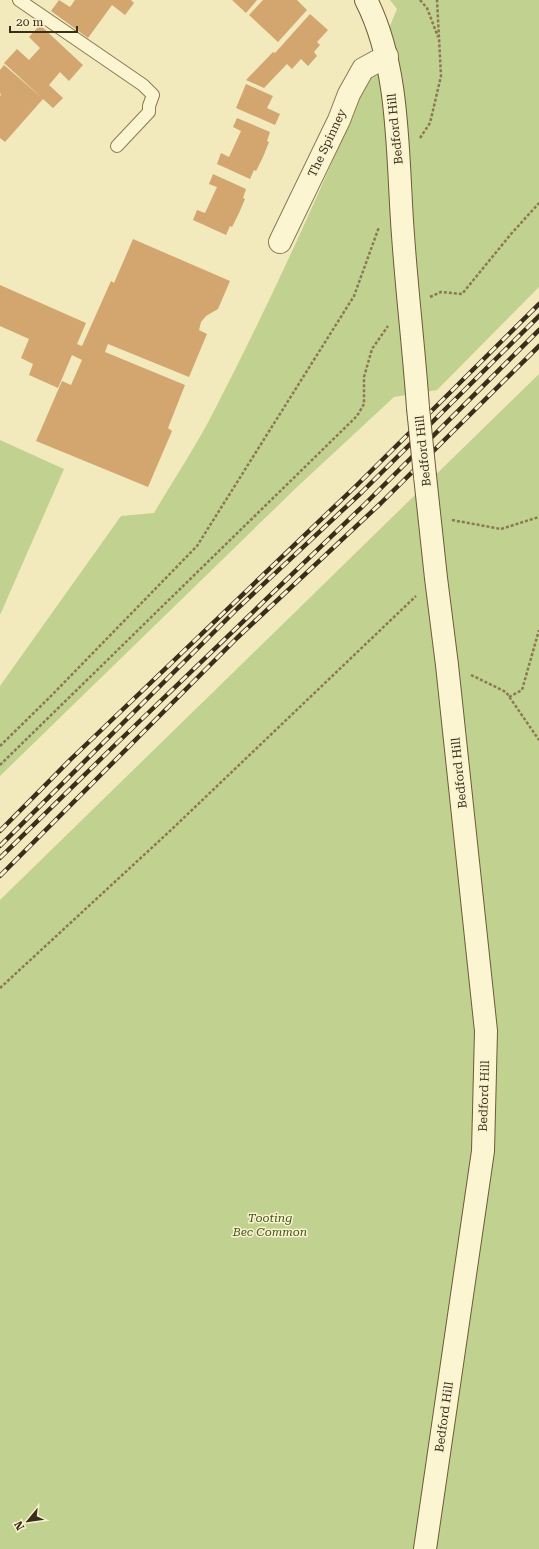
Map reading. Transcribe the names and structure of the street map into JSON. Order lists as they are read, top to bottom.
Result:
{
  "streets": {
    "main road": ["Bedford Hill", "The Spinney"]
  },
  "crossings": [
    ["Bedford Hill", "The Spinney"]
  ],
  "parks": ["Tooting Bec Common"],
  "scale_bar": "20 m",
  "north": "bottom left"
}
